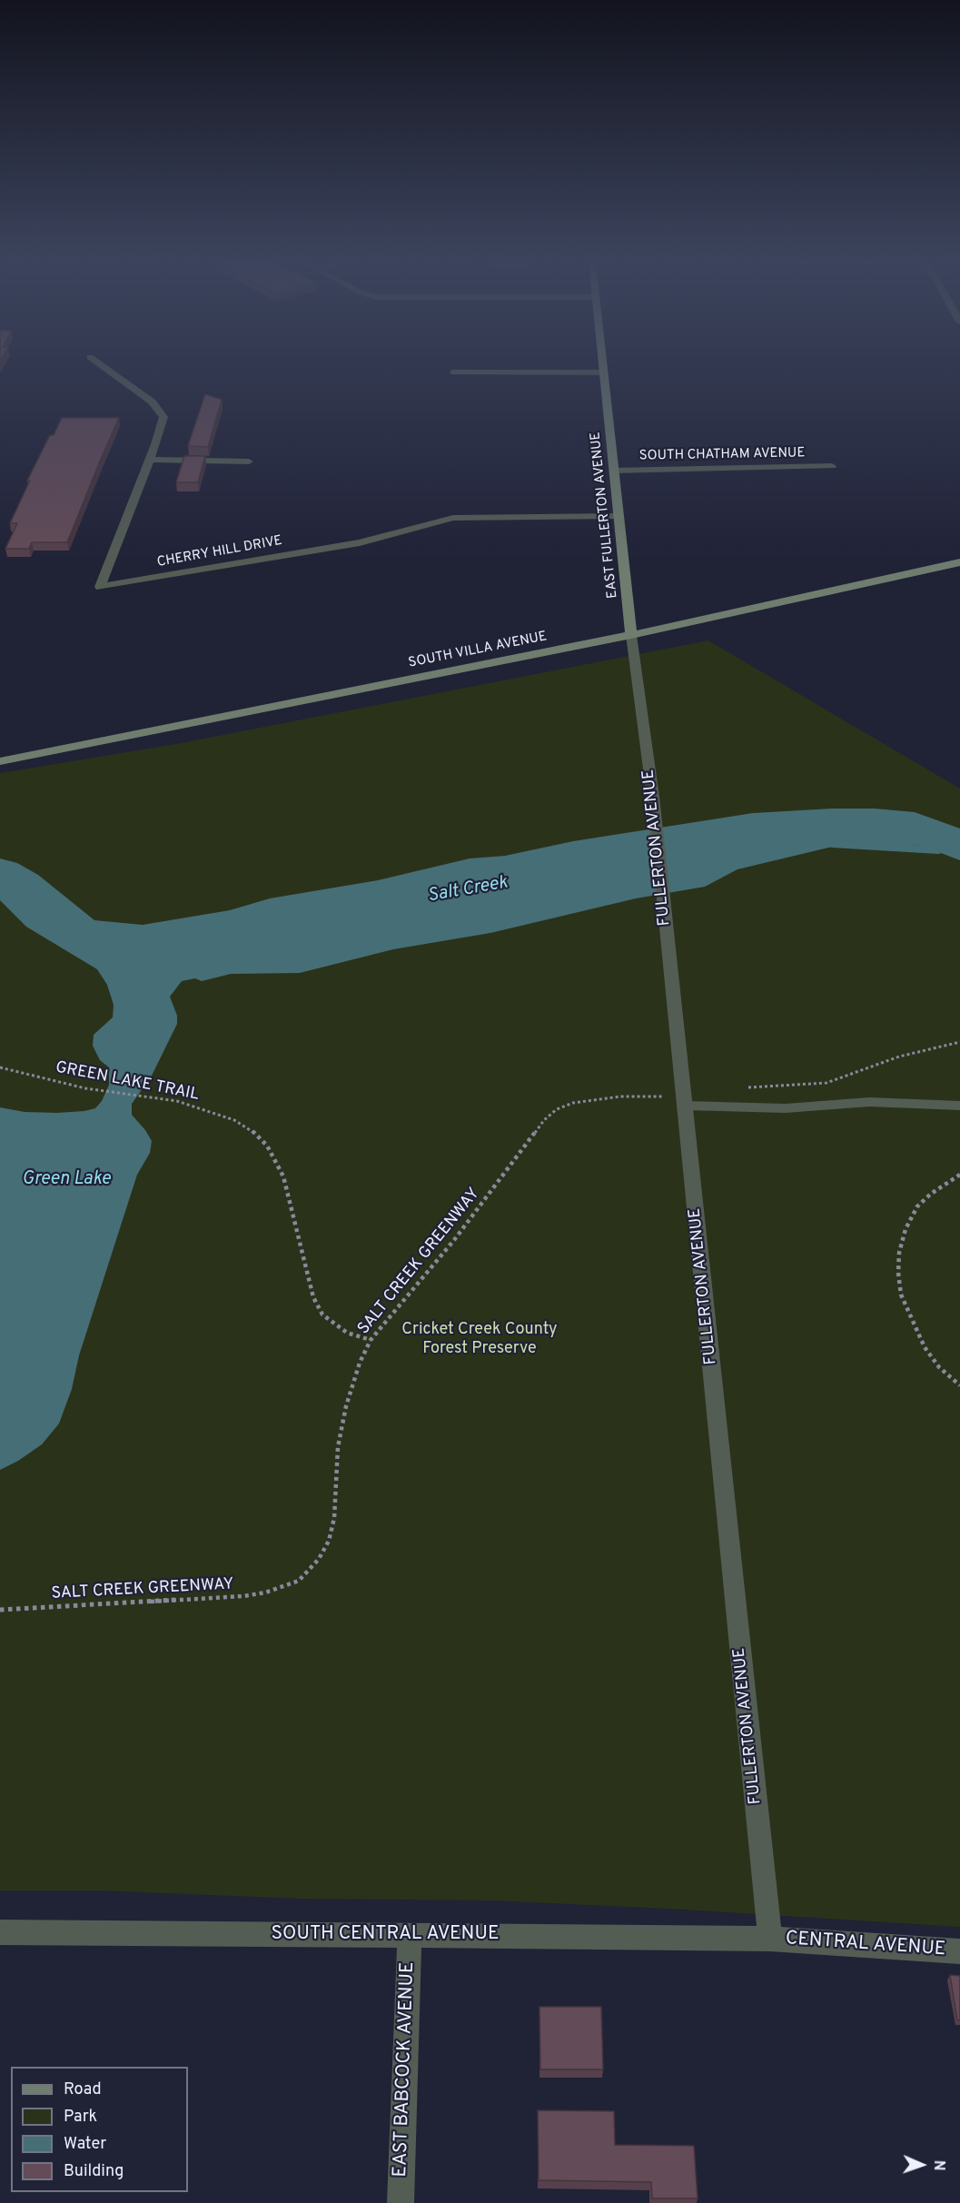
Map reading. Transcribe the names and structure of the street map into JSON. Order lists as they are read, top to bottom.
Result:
{
  "streets": {
    "street": [
      "SOUTH CHATHAM AVENUE",
      "EAST FULLERTON AVENUE",
      "CHERRY HILL DRIVE",
      "SOUTH VILLA AVENUE",
      "FULLERTON AVENUE",
      "SOUTH CENTRAL AVENUE",
      "CENTRAL AVENUE",
      "EAST BABCOCK AVENUE"
    ],
    "path": ["GREEN LAKE TRAIL", "SALT CREEK GREENWAY"]
  },
  "crossings": [
    ["SOUTH CHATHAM AVENUE", "EAST FULLERTON AVENUE"],
    ["EAST FULLERTON AVENUE", "CHERRY HILL DRIVE"],
    ["EAST FULLERTON AVENUE", "SOUTH VILLA AVENUE"],
    ["EAST FULLERTON AVENUE", "FULLERTON AVENUE"],
    ["SOUTH VILLA AVENUE", "FULLERTON AVENUE"],
    ["FULLERTON AVENUE", "SALT CREEK GREENWAY"],
    ["FULLERTON AVENUE", "SOUTH CENTRAL AVENUE"],
    ["FULLERTON AVENUE", "CENTRAL AVENUE"],
    ["GREEN LAKE TRAIL", "SALT CREEK GREENWAY"],
    ["SOUTH CENTRAL AVENUE", "CENTRAL AVENUE"],
    ["SOUTH CENTRAL AVENUE", "EAST BABCOCK AVENUE"]
  ],
  "water": ["Salt Creek", "Green Lake"],
  "parks": ["Cricket Creek County Forest Preserve"],
  "legend": [
    "Road",
    "Park",
    "Water",
    "Building"
  ],
  "north": "right"
}
